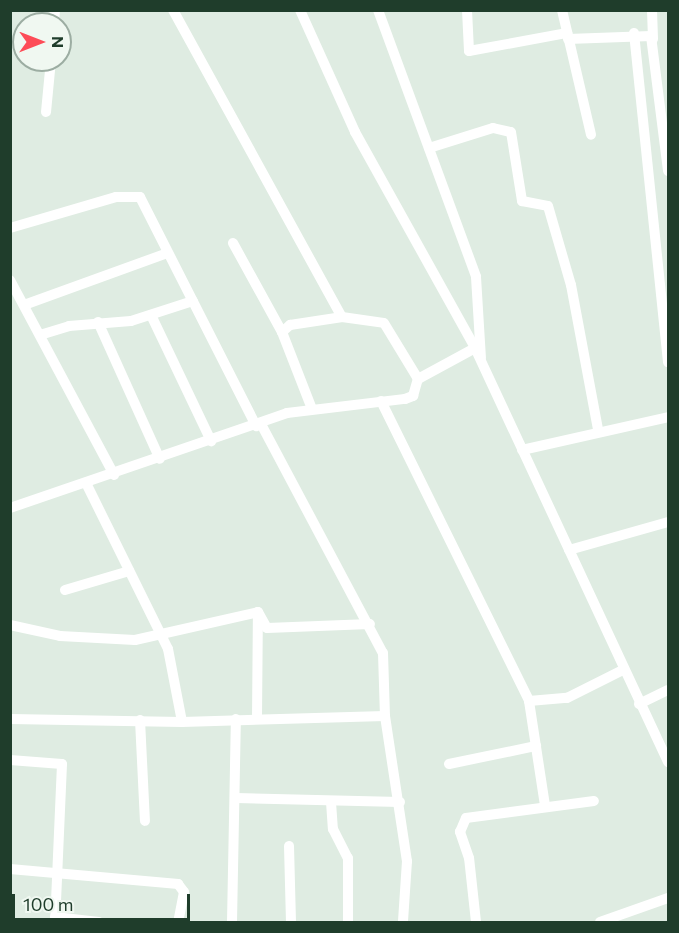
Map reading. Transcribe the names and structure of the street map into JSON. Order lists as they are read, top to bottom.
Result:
{
  "scale_bar": "100 m",
  "north": "right"
}
